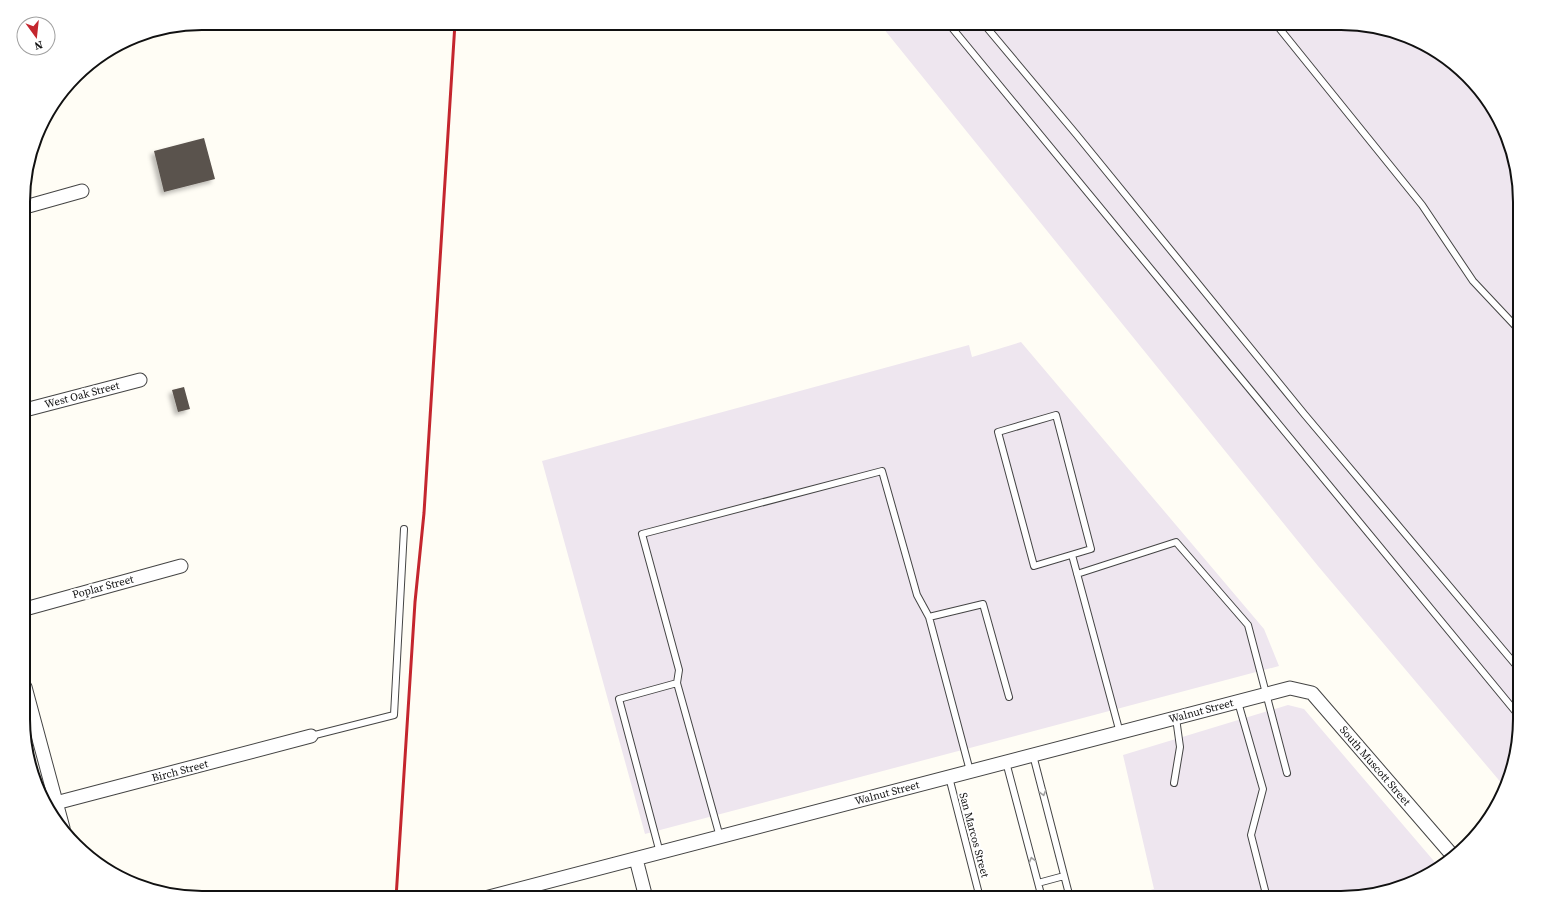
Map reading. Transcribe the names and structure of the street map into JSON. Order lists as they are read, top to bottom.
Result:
{
  "streets": {
    "street": [
      "West Oak Street",
      "Poplar Street",
      "Walnut Street",
      "South Muscott Street",
      "Birch Street"
    ],
    "lane": ["San Marcos Street"]
  },
  "crossings": [
    ["Walnut Street", "South Muscott Street"],
    ["Walnut Street", "San Marcos Street"]
  ],
  "north": "bottom"
}
